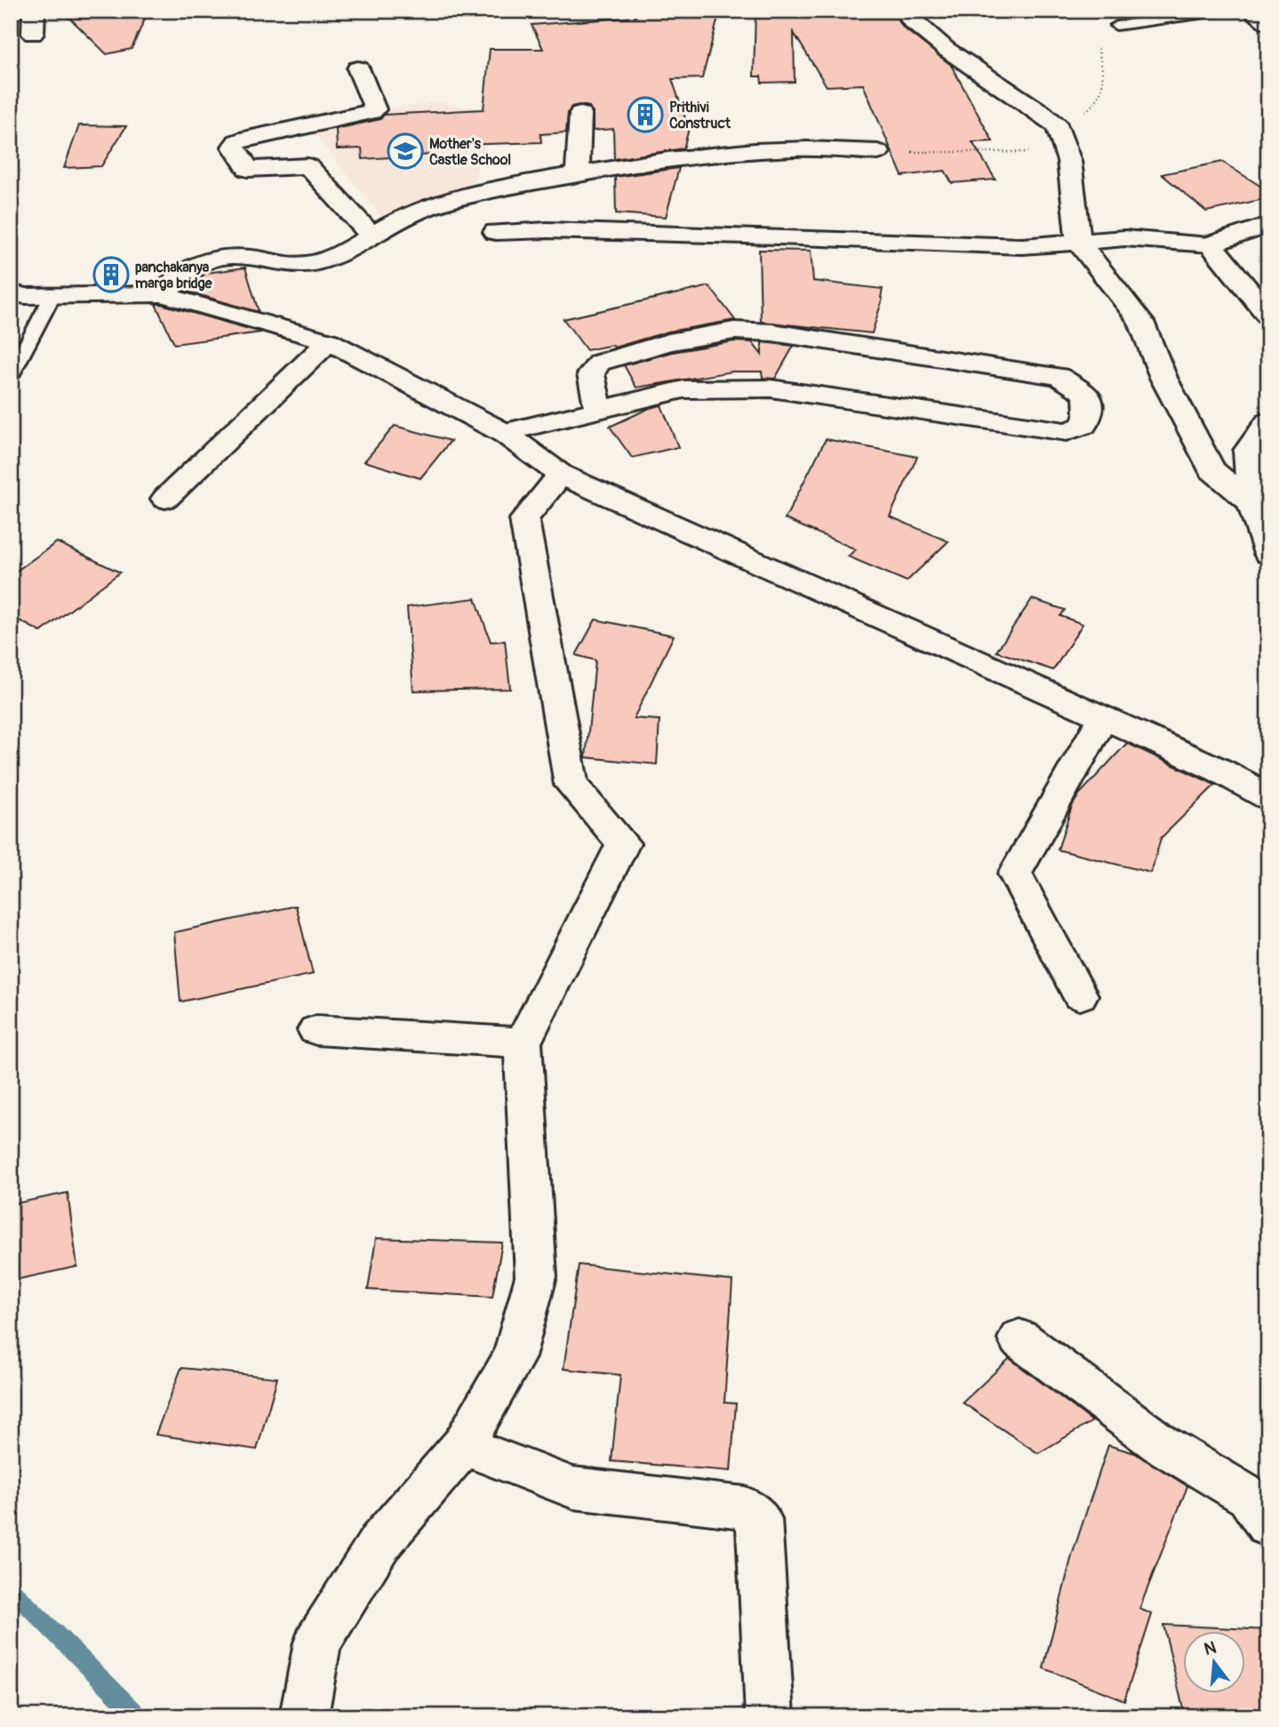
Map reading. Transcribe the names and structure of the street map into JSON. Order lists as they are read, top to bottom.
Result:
{
  "places": {
    "building": ["Prithivi Construct", "panchakanya marga bridge"],
    "school or university": ["Mother's Castle School"]
  },
  "north": "top"
}
